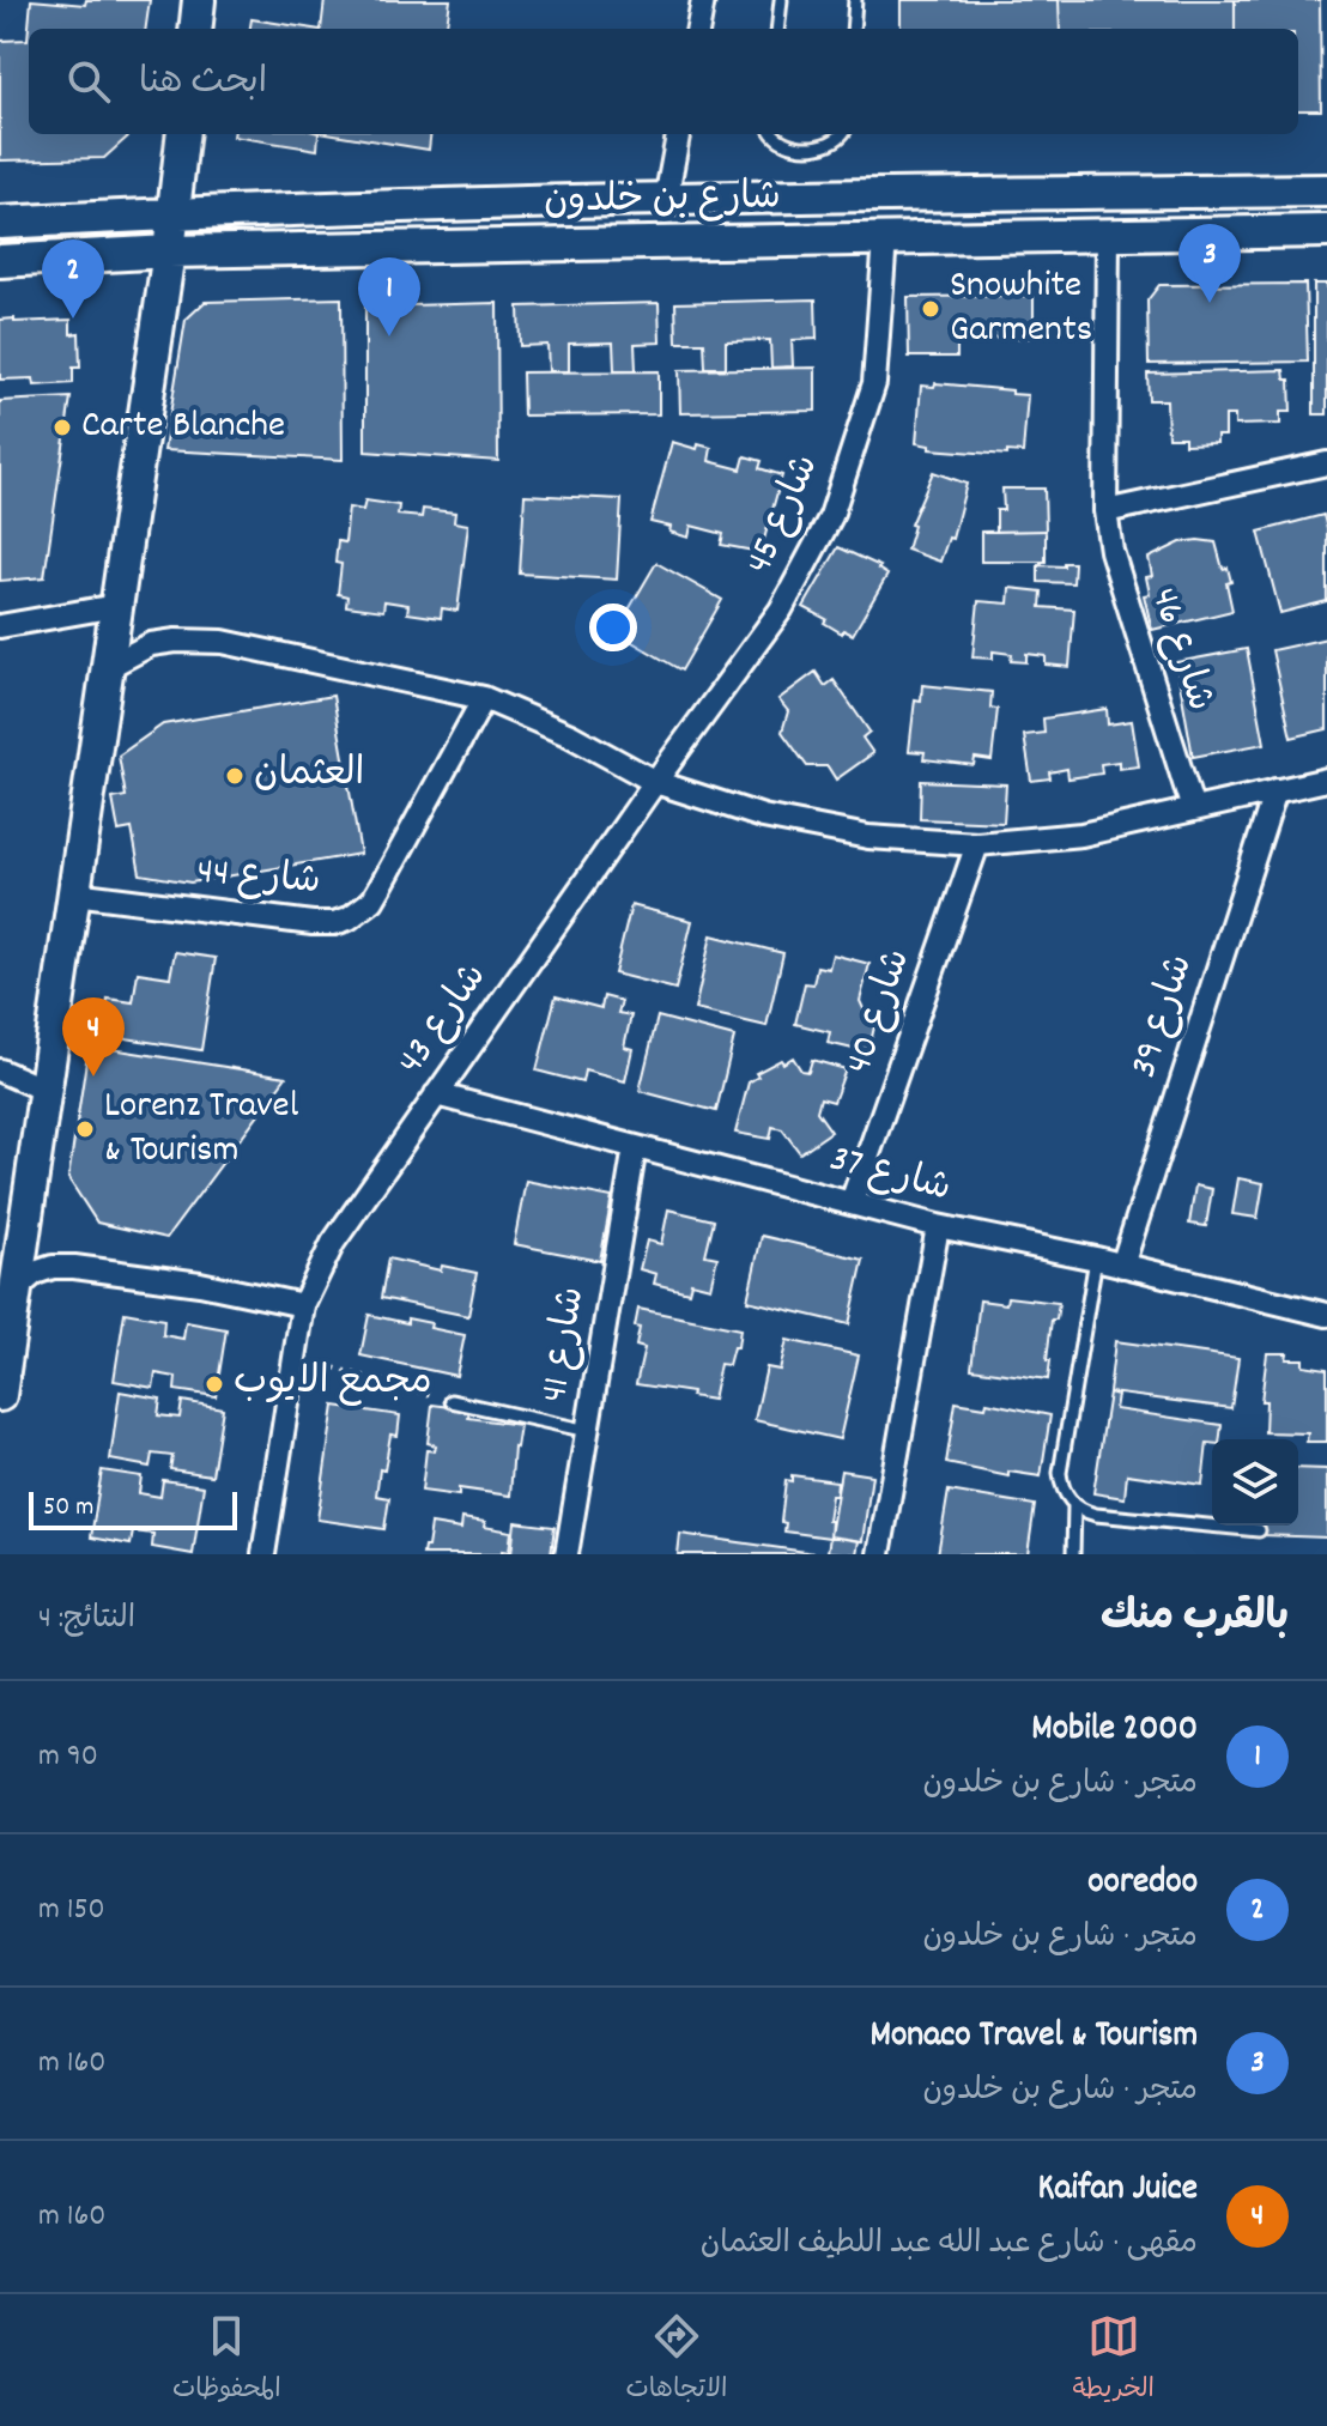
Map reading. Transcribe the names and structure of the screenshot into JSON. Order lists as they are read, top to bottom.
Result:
{
  "streets": {
    "street": [
      "شارع بن خلدون",
      "شارع 45",
      "شارع 46",
      "شارع 44",
      "شارع 40",
      "شارع 39",
      "شارع 43",
      "شارع 37",
      "شارع 41"
    ]
  },
  "crossings": [
    ["شارع بن خلدون", "شارع 45"],
    ["شارع بن خلدون", "شارع 46"],
    ["شارع 45", "شارع 43"],
    ["شارع 40", "شارع 37"],
    ["شارع 39", "شارع 37"],
    ["شارع 43", "شارع 37"],
    ["شارع 37", "شارع 41"]
  ],
  "places": [
    "Snowhite Garments",
    "Carte Blanche",
    "العثمان",
    "Lorenz Travel & Tourism",
    "مجمع الايوب"
  ],
  "scale_bar": "50 m",
  "page": {
    "search": "ابحث هنا",
    "pins": [
      "3",
      "2",
      "1",
      "4"
    ],
    "scale": "50 m",
    "heading": ["بالقرب منك", "النتائج: 4"],
    "list": [
      {
        "mark": "1",
        "name": "Mobile 2000",
        "note": "متجر · شارع بن خلدون",
        "value": "90 m"
      },
      {
        "mark": "2",
        "name": "ooredoo",
        "note": "متجر · شارع بن خلدون",
        "value": "150 m"
      },
      {
        "mark": "3",
        "name": "Monaco Travel & Tourism",
        "note": "متجر · شارع بن خلدون",
        "value": "160 m"
      },
      {
        "mark": "4",
        "name": "Kaifan Juice",
        "note": "مقهى · شارع عبد الله عبد اللطيف العثمان",
        "value": "160 m"
      }
    ],
    "nav": ["الخريطة", "الاتجاهات", "المحفوظات"]
  }
}
